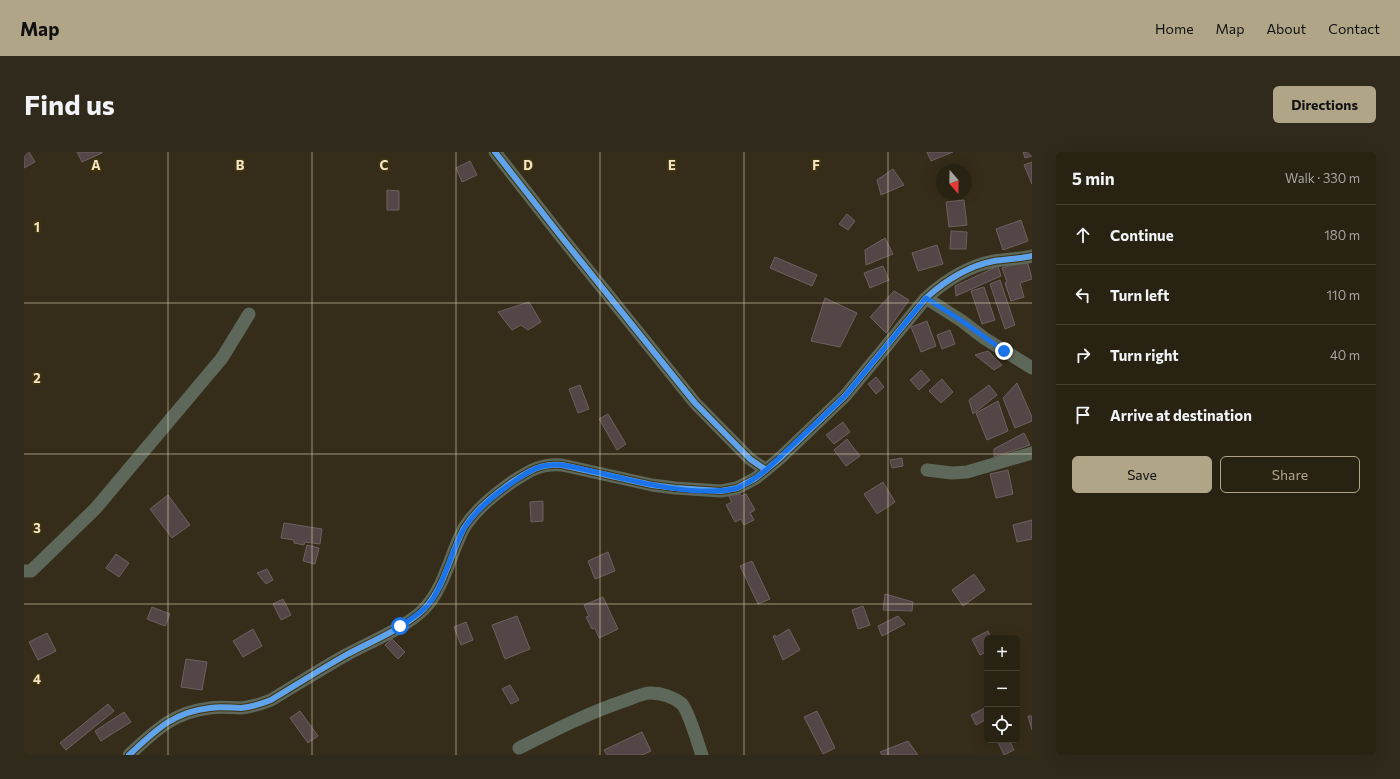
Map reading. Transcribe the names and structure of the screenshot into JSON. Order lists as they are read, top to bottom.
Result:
{
  "north": "bottom",
  "page": {
    "header": "Map",
    "nav": [
      "Home",
      "Map",
      "About",
      "Contact"
    ],
    "buttons": [
      "Directions",
      ["Save", "Share"]
    ],
    "title": "Find us",
    "heading": ["5 min", "Walk · 330 m"],
    "list": [
      ["Continue", "180 m"],
      ["Turn left", "110 m"],
      ["Turn right", "40 m"],
      "Arrive at destination"
    ],
    "map_buttons": ["+", "−"]
  },
  "grid": {
    "columns": [
      "A",
      "B",
      "C",
      "D",
      "E",
      "F"
    ],
    "rows": [
      "1",
      "2",
      "3",
      "4"
    ]
  }
}
